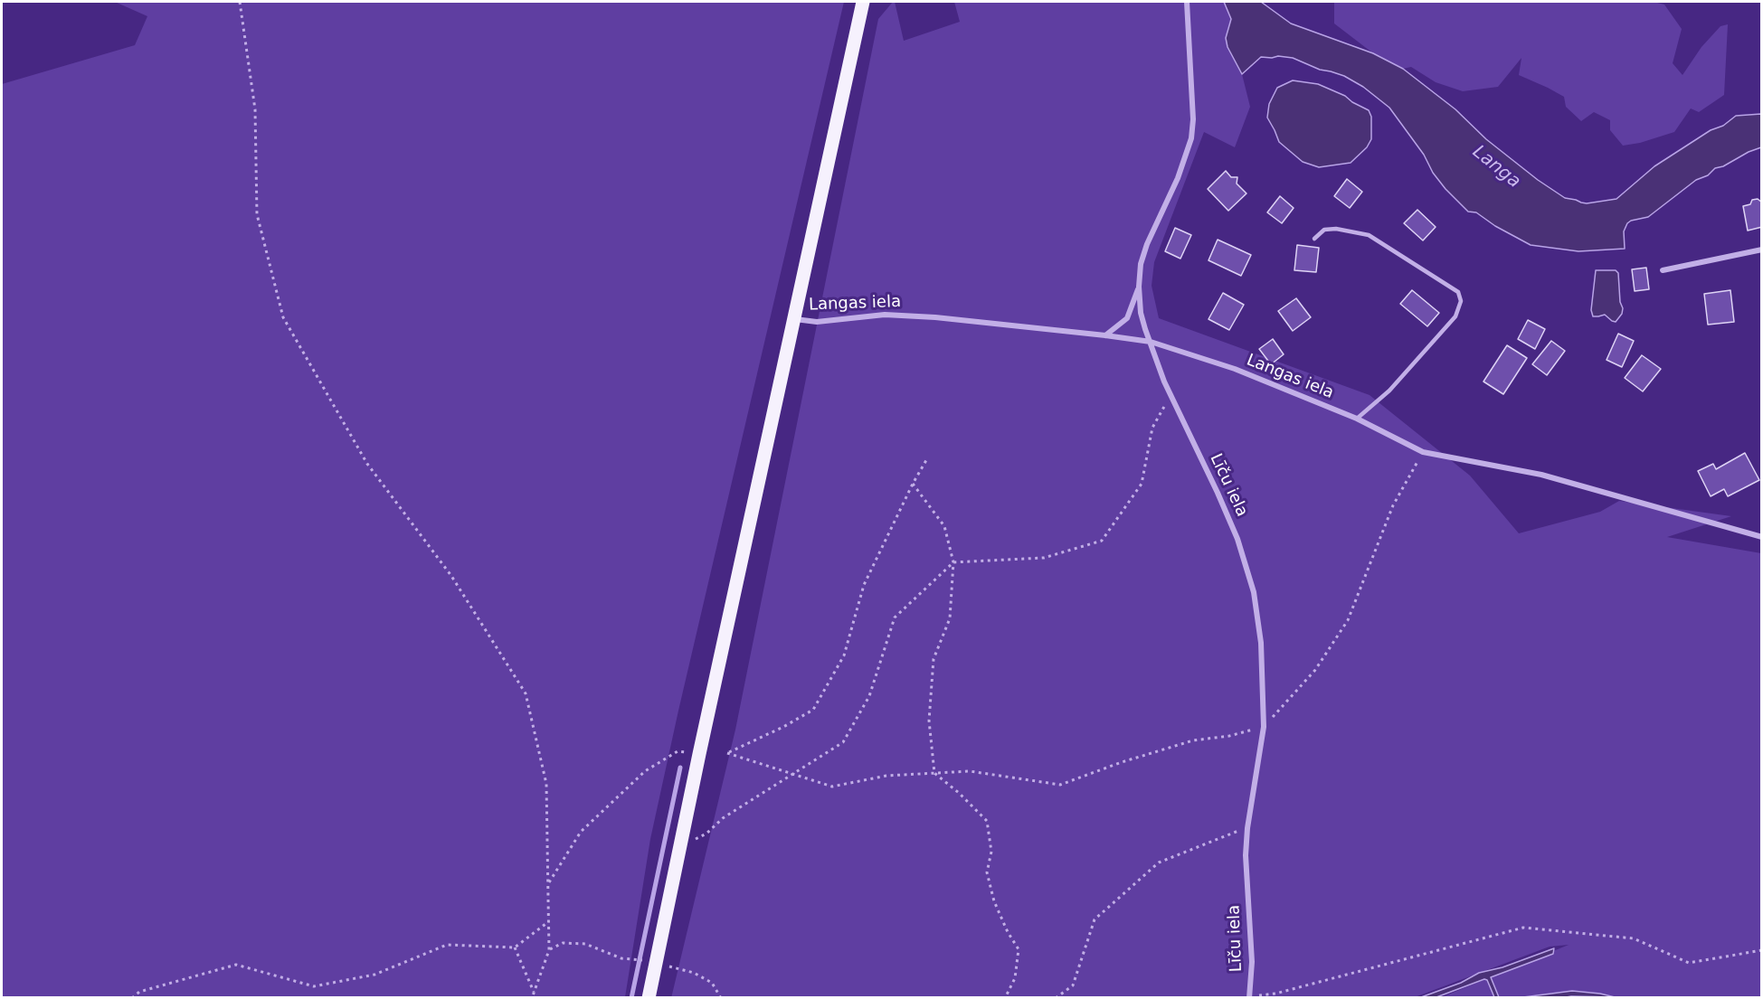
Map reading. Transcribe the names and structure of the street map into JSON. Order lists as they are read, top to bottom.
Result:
{
  "streets": {
    "street": ["Langas iela", "Līču iela"]
  },
  "crossings": [
    ["Langas iela", "Līču iela"]
  ],
  "water": ["Langa"]
}
